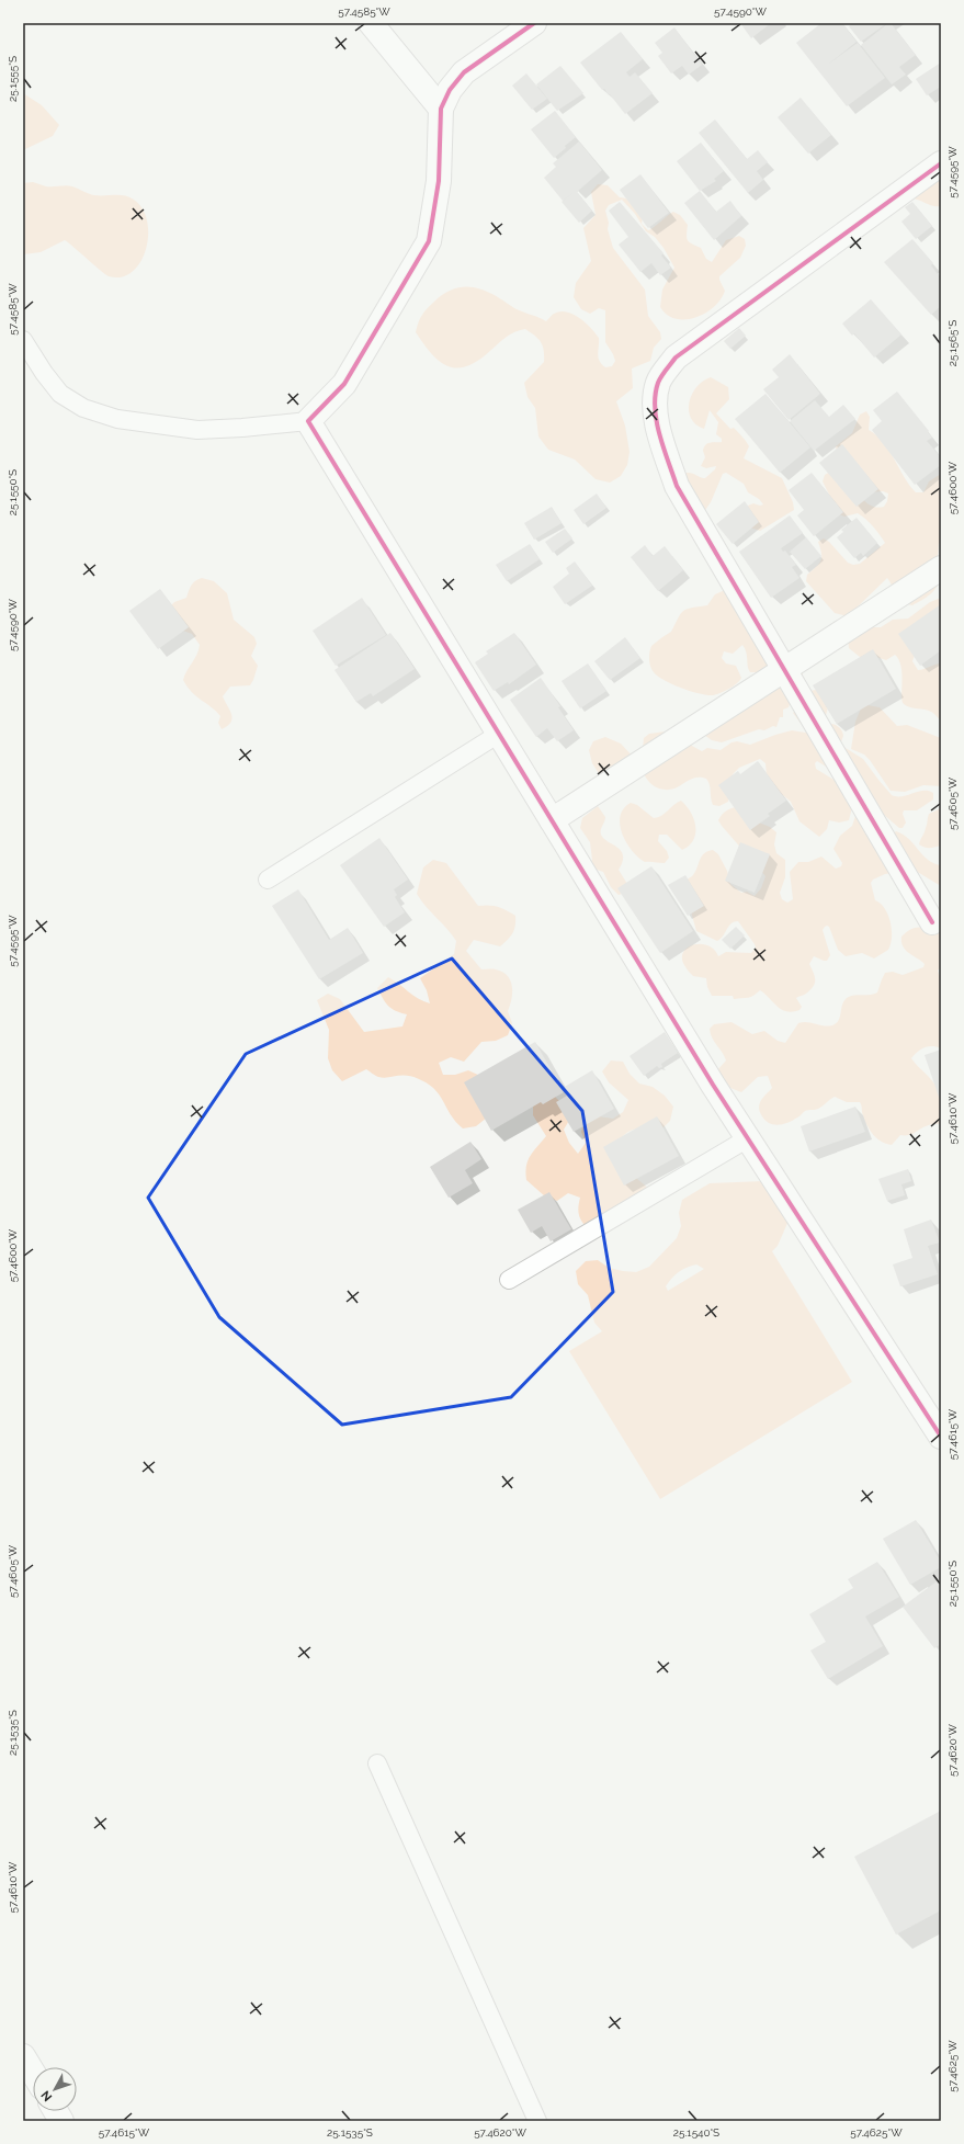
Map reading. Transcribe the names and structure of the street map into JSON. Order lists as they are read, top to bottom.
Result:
{
  "north": "bottom left",
  "coordinates": [
    "57.4585°W",
    "57.4590°W",
    "25.1555°S",
    "57.4595°W",
    "25.1565°S",
    "57.4600°W",
    "25.1550°S",
    "57.4605°W",
    "57.4610°W",
    "57.4615°W",
    "25.1535°S",
    "57.4620°W",
    "57.4625°W",
    "25.1540°S"
  ]
}
